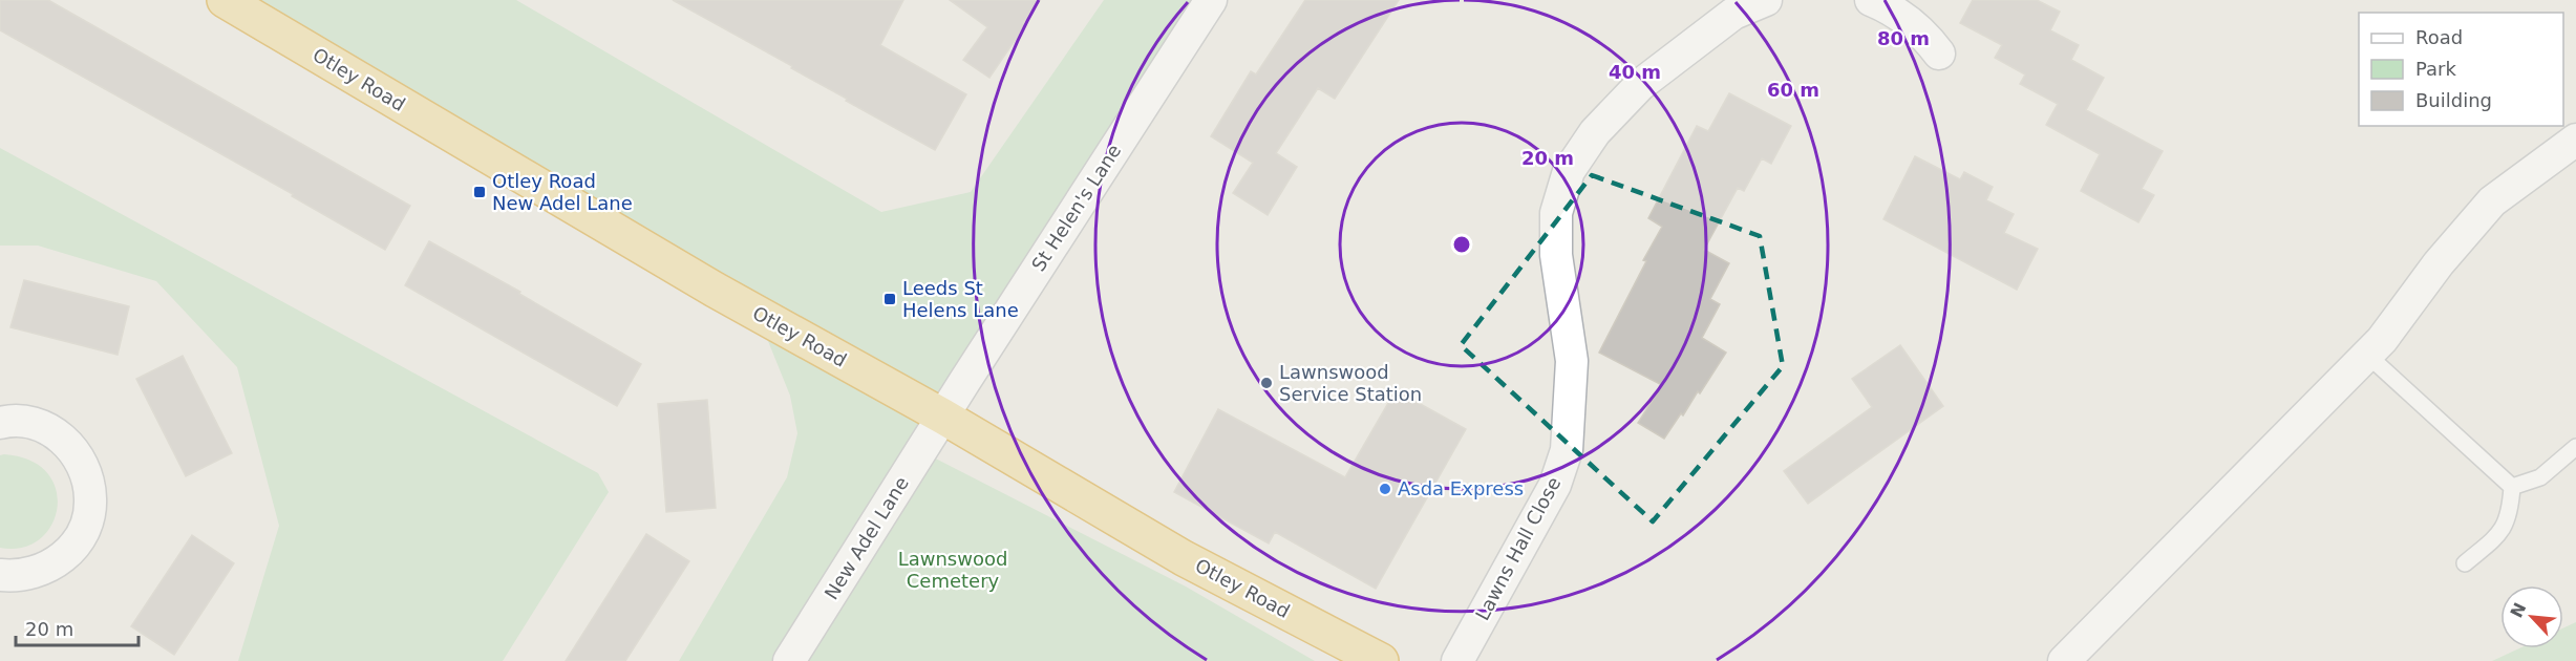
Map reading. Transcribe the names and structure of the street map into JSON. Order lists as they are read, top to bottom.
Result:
{
  "streets": {
    "highway": ["Otley Road"],
    "street": ["St Helen's Lane", "New Adel Lane", "Lawns Hall Close"]
  },
  "crossings": [
    ["Otley Road", "St Helen's Lane"],
    ["Otley Road", "New Adel Lane"],
    ["St Helen's Lane", "New Adel Lane"]
  ],
  "parks": ["Lawnswood Cemetery"],
  "places": {
    "transit": ["Otley Road New Adel Lane", "Leeds St Helens Lane"],
    "other": ["Lawnswood Service Station", "Asda Express"]
  },
  "legend": ["Road", "Park", "Building"],
  "scale_bar": "20 m",
  "north": "top left",
  "rings": [
    "80 m",
    "40 m",
    "60 m",
    "20 m"
  ]
}
